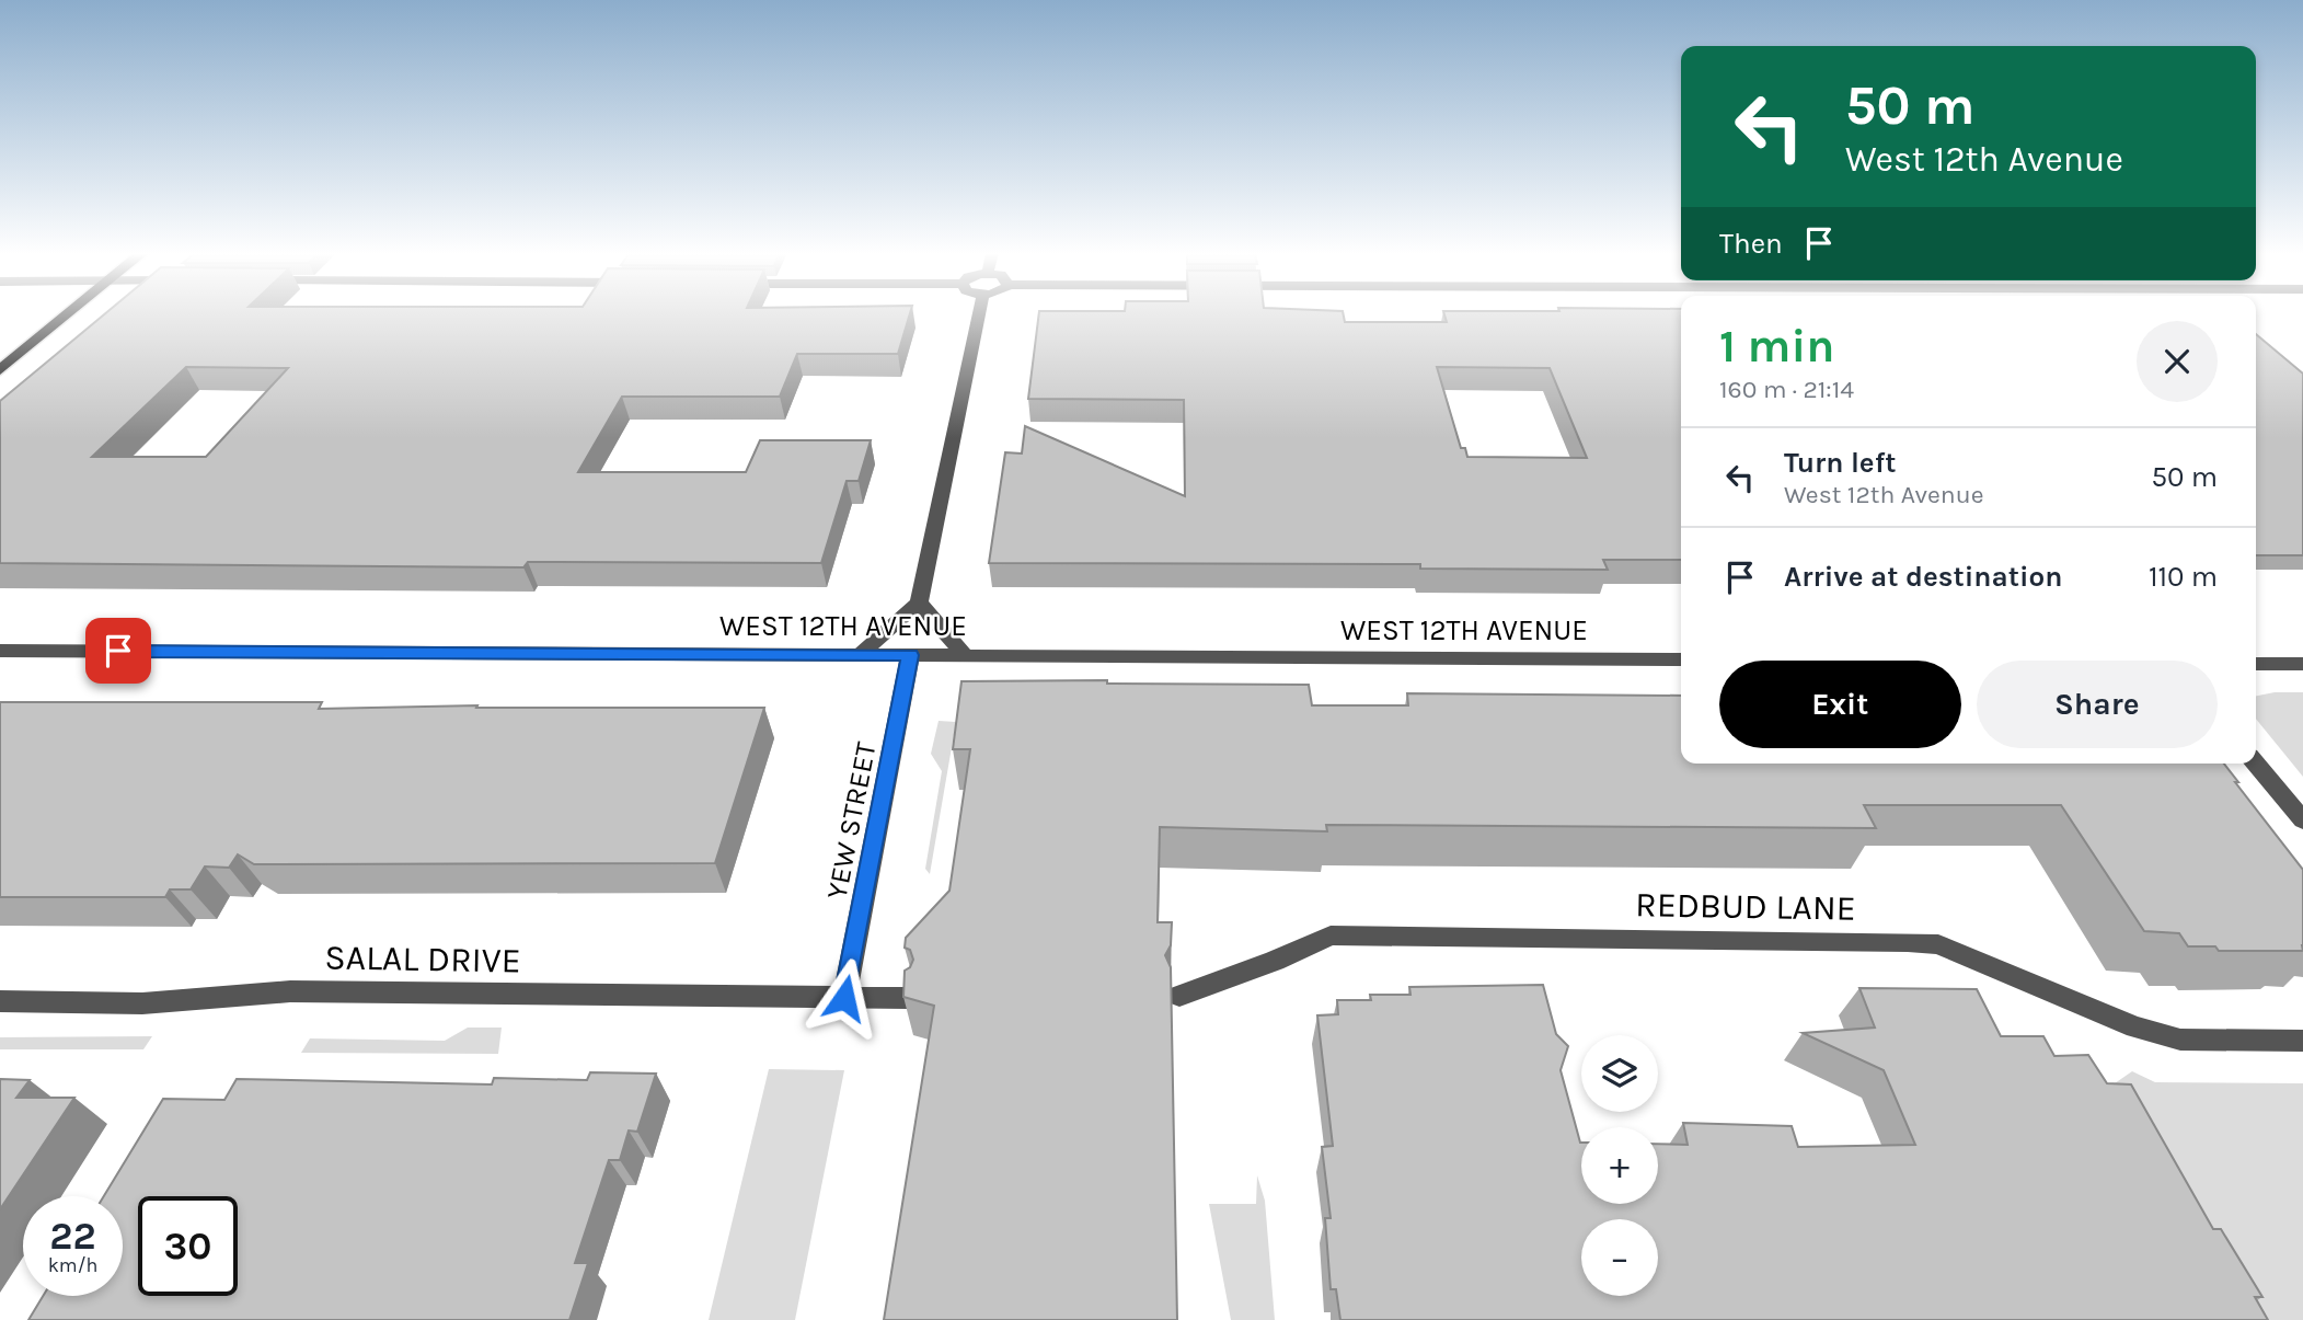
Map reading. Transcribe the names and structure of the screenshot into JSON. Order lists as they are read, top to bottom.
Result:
{
  "streets": {
    "street": [
      "WEST 12TH AVENUE",
      "YEW STREET",
      "REDBUD LANE",
      "SALAL DRIVE"
    ]
  },
  "crossings": [
    ["WEST 12TH AVENUE", "YEW STREET"],
    ["YEW STREET", "SALAL DRIVE"]
  ],
  "page": {
    "turn": ["50 m", "West 12th Avenue"],
    "then": "Then",
    "heading": ["1 min", "160 m · 21:14"],
    "list": [
      {
        "name": "Turn left",
        "note": "West 12th Avenue",
        "value": "50 m"
      },
      {
        "name": "Arrive at destination",
        "value": "110 m"
      }
    ],
    "buttons": ["Exit", "Share"],
    "map_buttons": ["+", "−"],
    "speed": "22 km/h",
    "limit": "30"
  }
}
